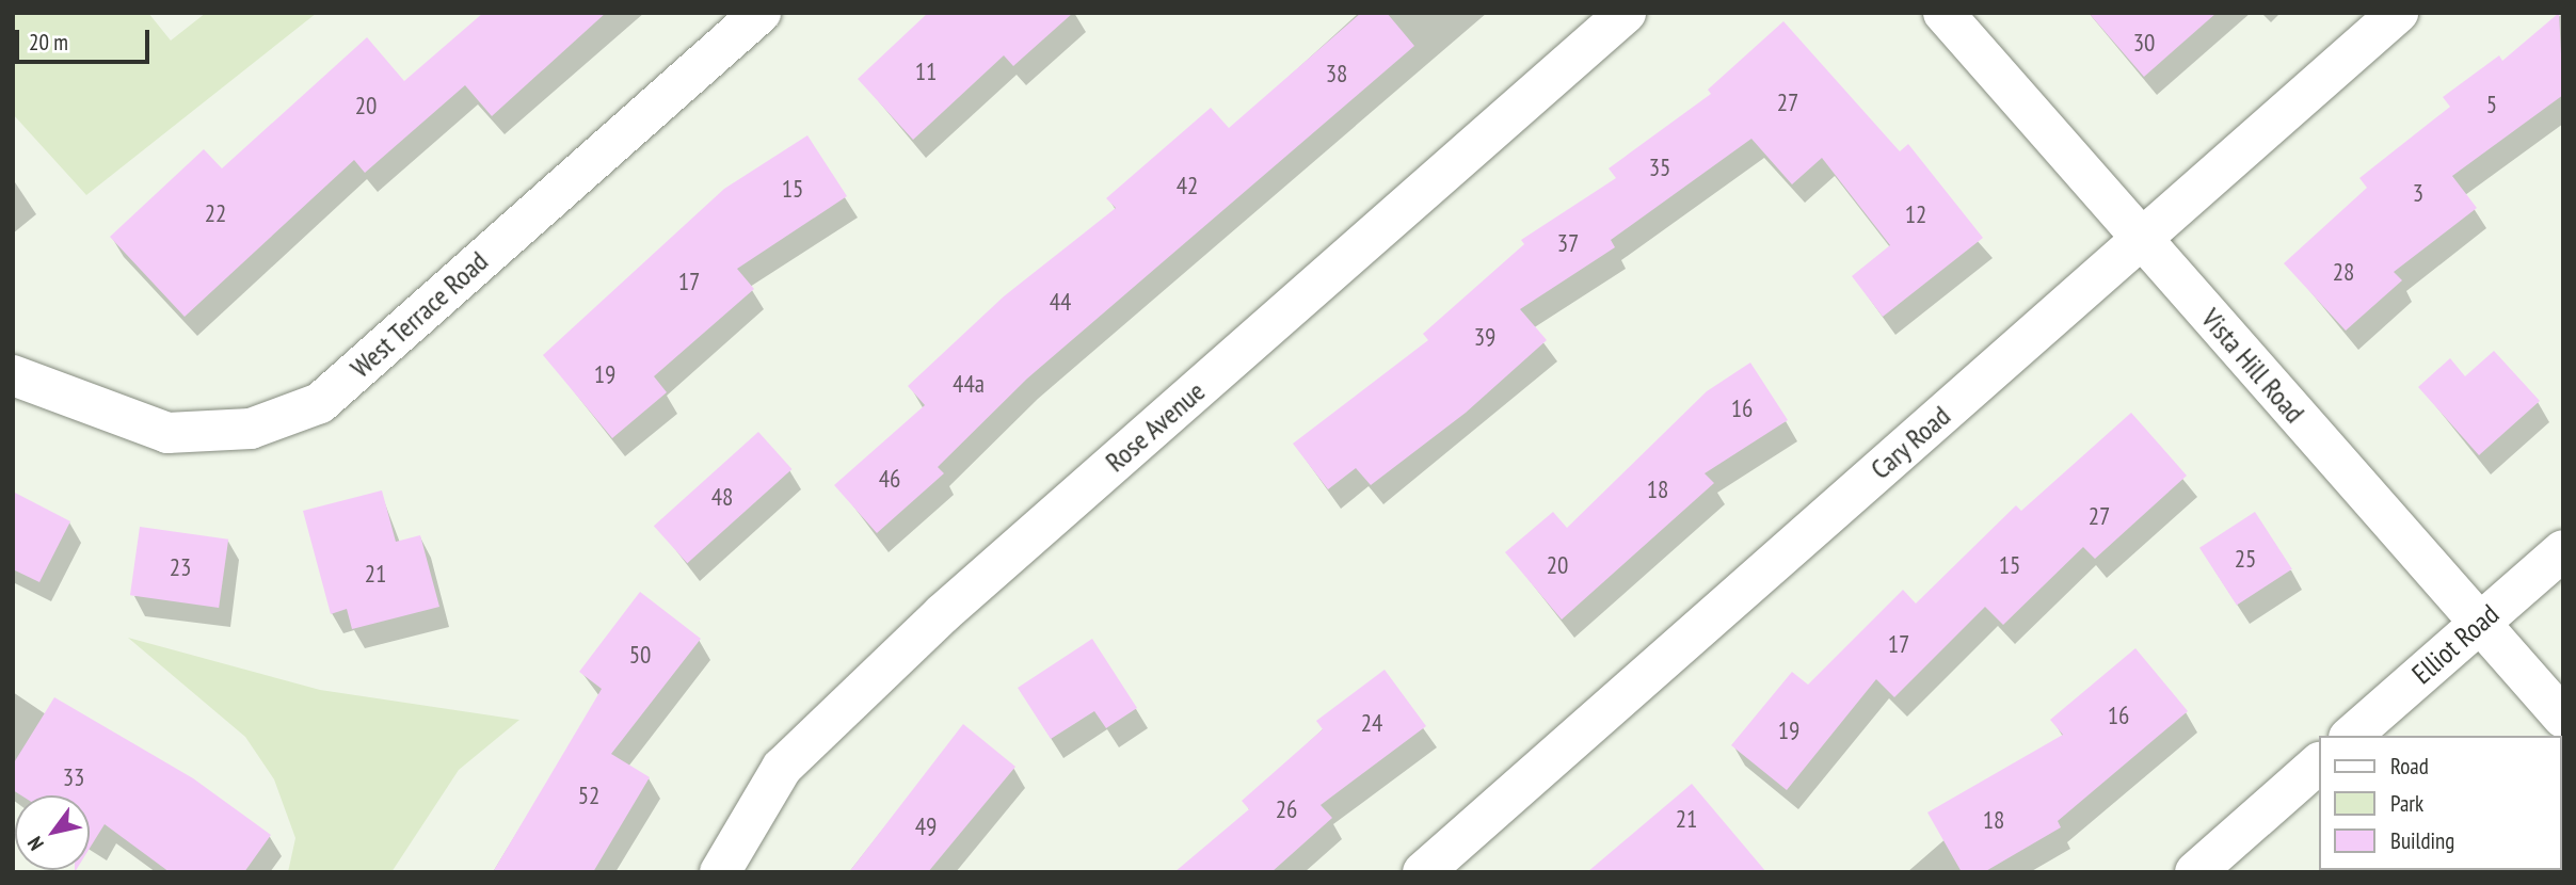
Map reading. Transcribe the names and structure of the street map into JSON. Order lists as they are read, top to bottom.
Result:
{
  "streets": {
    "street": [
      "West Terrace Road",
      "Vista Hill Road",
      "Rose Avenue",
      "Cary Road",
      "Elliot Road"
    ]
  },
  "crossings": [
    ["Vista Hill Road", "Cary Road"],
    ["Vista Hill Road", "Elliot Road"]
  ],
  "house_numbers": [
    "30",
    "11",
    "38",
    "27",
    "5",
    "20",
    "35",
    "42",
    "15",
    "3",
    "22",
    "12",
    "37",
    "28",
    "17",
    "44",
    "39",
    "19",
    "44a",
    "16",
    "46",
    "18",
    "48",
    "27",
    "25",
    "20",
    "15",
    "23",
    "21",
    "17",
    "50",
    "16",
    "24",
    "19",
    "33",
    "52",
    "26",
    "21",
    "18",
    "49"
  ],
  "legend": ["Road", "Park", "Building"],
  "scale_bar": "20 m",
  "north": "bottom left"
}
